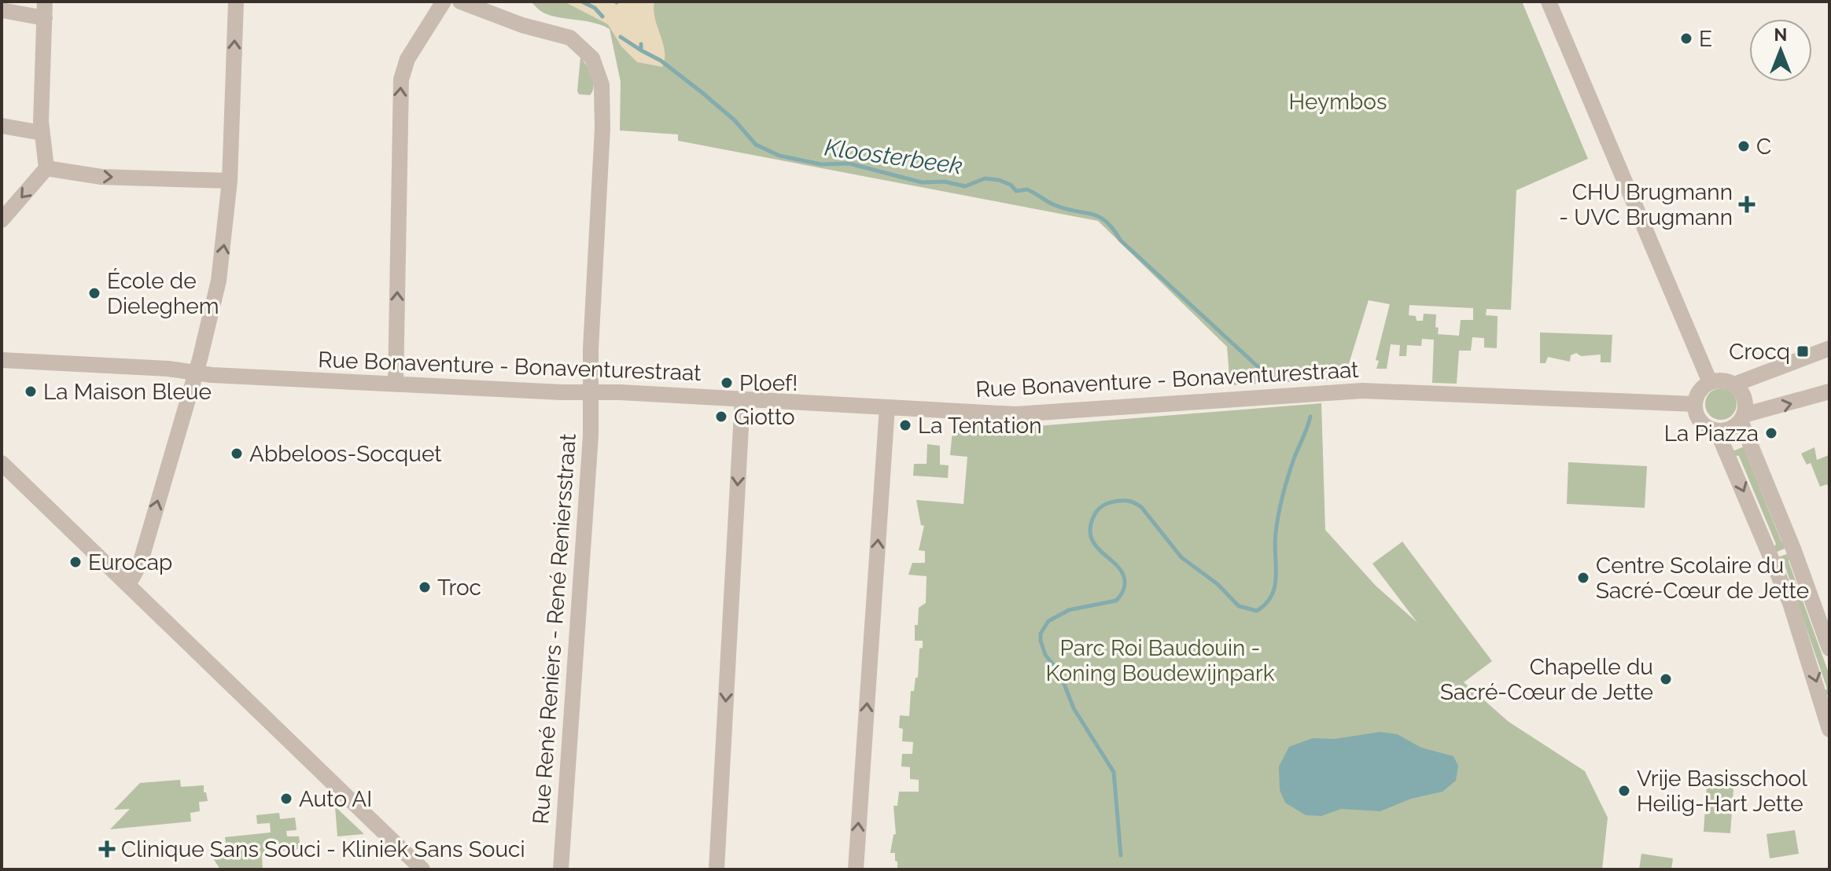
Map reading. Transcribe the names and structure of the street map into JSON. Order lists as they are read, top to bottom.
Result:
{
  "streets": {
    "street": ["Rue Bonaventure - Bonaventurestraat", "Rue René Reniers - René Reniersstraat"]
  },
  "crossings": [
    ["Rue Bonaventure - Bonaventurestraat", "Rue René Reniers - René Reniersstraat"]
  ],
  "water": ["Kloosterbeek"],
  "parks": ["Heymbos", "Parc Roi Baudouin - Koning Boudewijnpark"],
  "places": {
    "other": [
      "E",
      "C",
      "École de Dieleghem",
      "Ploef!",
      "La Maison Bleue",
      "Giotto",
      "La Tentation",
      "La Piazza",
      "Abbeloos-Socquet",
      "Eurocap",
      "Centre Scolaire du Sacré-Cœur de Jette",
      "Troc",
      "Chapelle du Sacré-Cœur de Jette",
      "Vrije Basisschool Heilig-Hart Jette",
      "Auto AI"
    ],
    "health": ["CHU Brugmann - UVC Brugmann", "Clinique Sans Souci - Kliniek Sans Souci"],
    "transit": ["Crocq"]
  },
  "north": "top"
}
